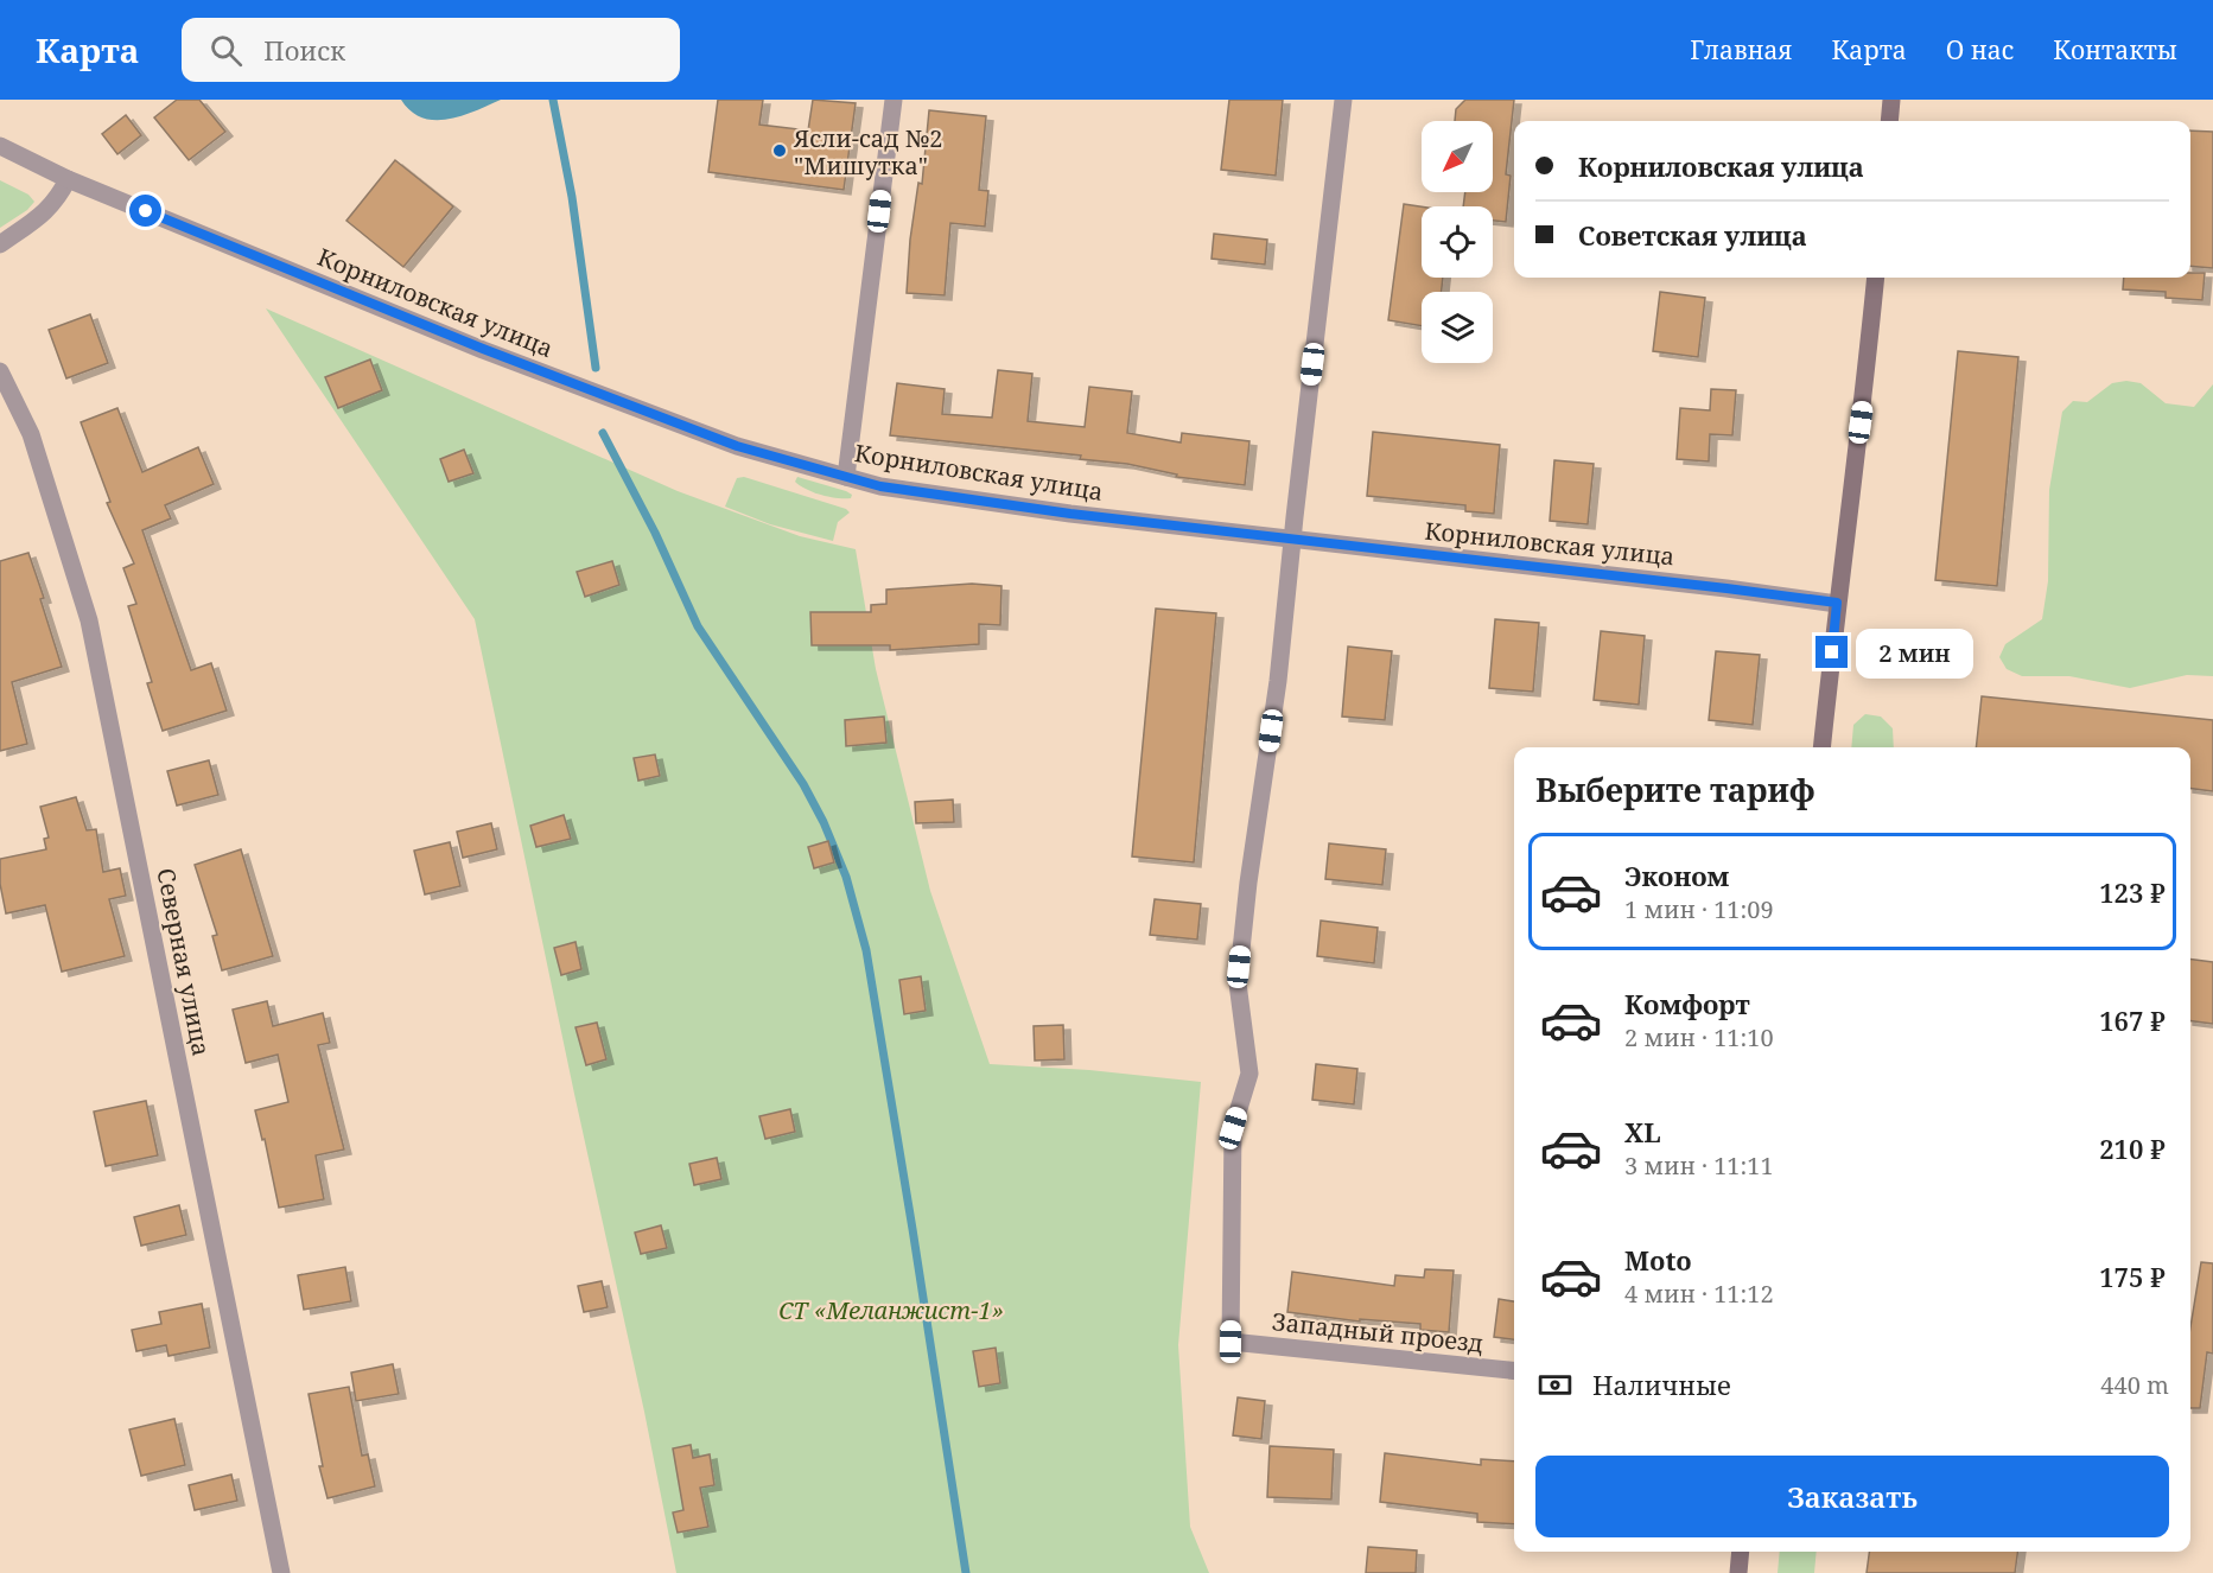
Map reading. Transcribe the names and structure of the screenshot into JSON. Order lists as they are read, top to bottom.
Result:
{
  "streets": {
    "street": ["Корниловская улица", "Северная улица", "Западный проезд"]
  },
  "crossings": [
    ["Корниловская улица", "Западный проезд"]
  ],
  "parks": ["СТ «Меланжист-1»"],
  "places": ["Ясли-сад №2 \"Мишутка\""],
  "north": "bottom left",
  "page": {
    "header": "Карта",
    "search": "Поиск",
    "nav": [
      "Главная",
      "Карта",
      "О нас",
      "Контакты"
    ],
    "banner": ["Корниловская улица", "Советская улица"],
    "bubble": "2 мин",
    "heading": "Выберите тариф",
    "list": [
      {
        "name": "Эконом",
        "note": "1 мин · 11:09",
        "value": "123 ₽"
      },
      {
        "name": "Комфорт",
        "note": "2 мин · 11:10",
        "value": "167 ₽"
      },
      {
        "name": "XL",
        "note": "3 мин · 11:11",
        "value": "210 ₽"
      },
      {
        "name": "Moto",
        "note": "4 мин · 11:12",
        "value": "175 ₽"
      }
    ],
    "pay": ["Наличные", "440 m"],
    "buttons": "Заказать"
  }
}
